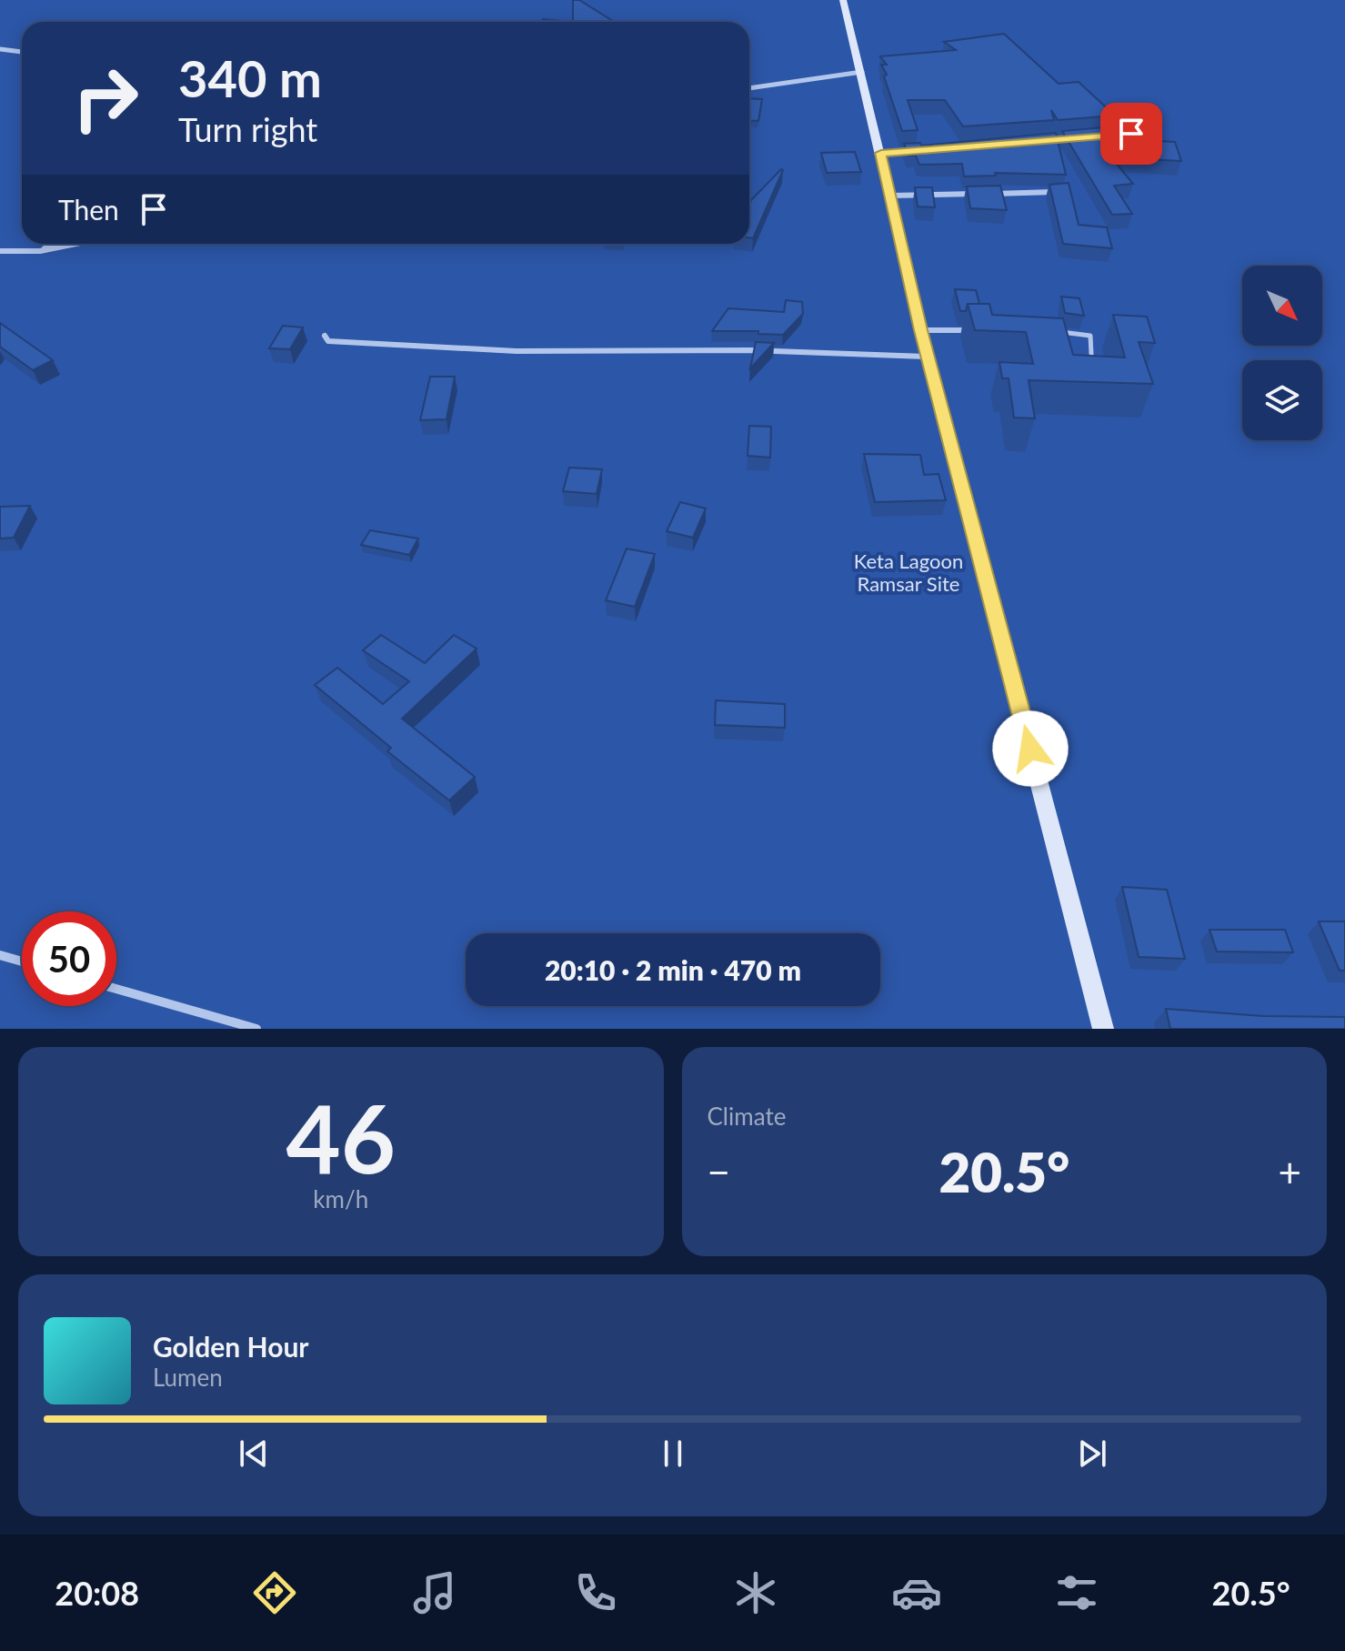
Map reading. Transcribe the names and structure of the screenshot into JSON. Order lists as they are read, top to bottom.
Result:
{
  "parks": ["Keta Lagoon Ramsar Site"],
  "north": "bottom right",
  "page": {
    "turn": ["340 m", "Turn right"],
    "then": "Then",
    "limit": "50",
    "trip": "20:10 · 2 min · 470 m",
    "tile": [
      ["46", "km/h"],
      "Climate"
    ],
    "heat": ["−", "20.5°", "+"],
    "song": ["Golden Hour", "Lumen"],
    "tabs": ["20:08", "20.5°"]
  }
}
